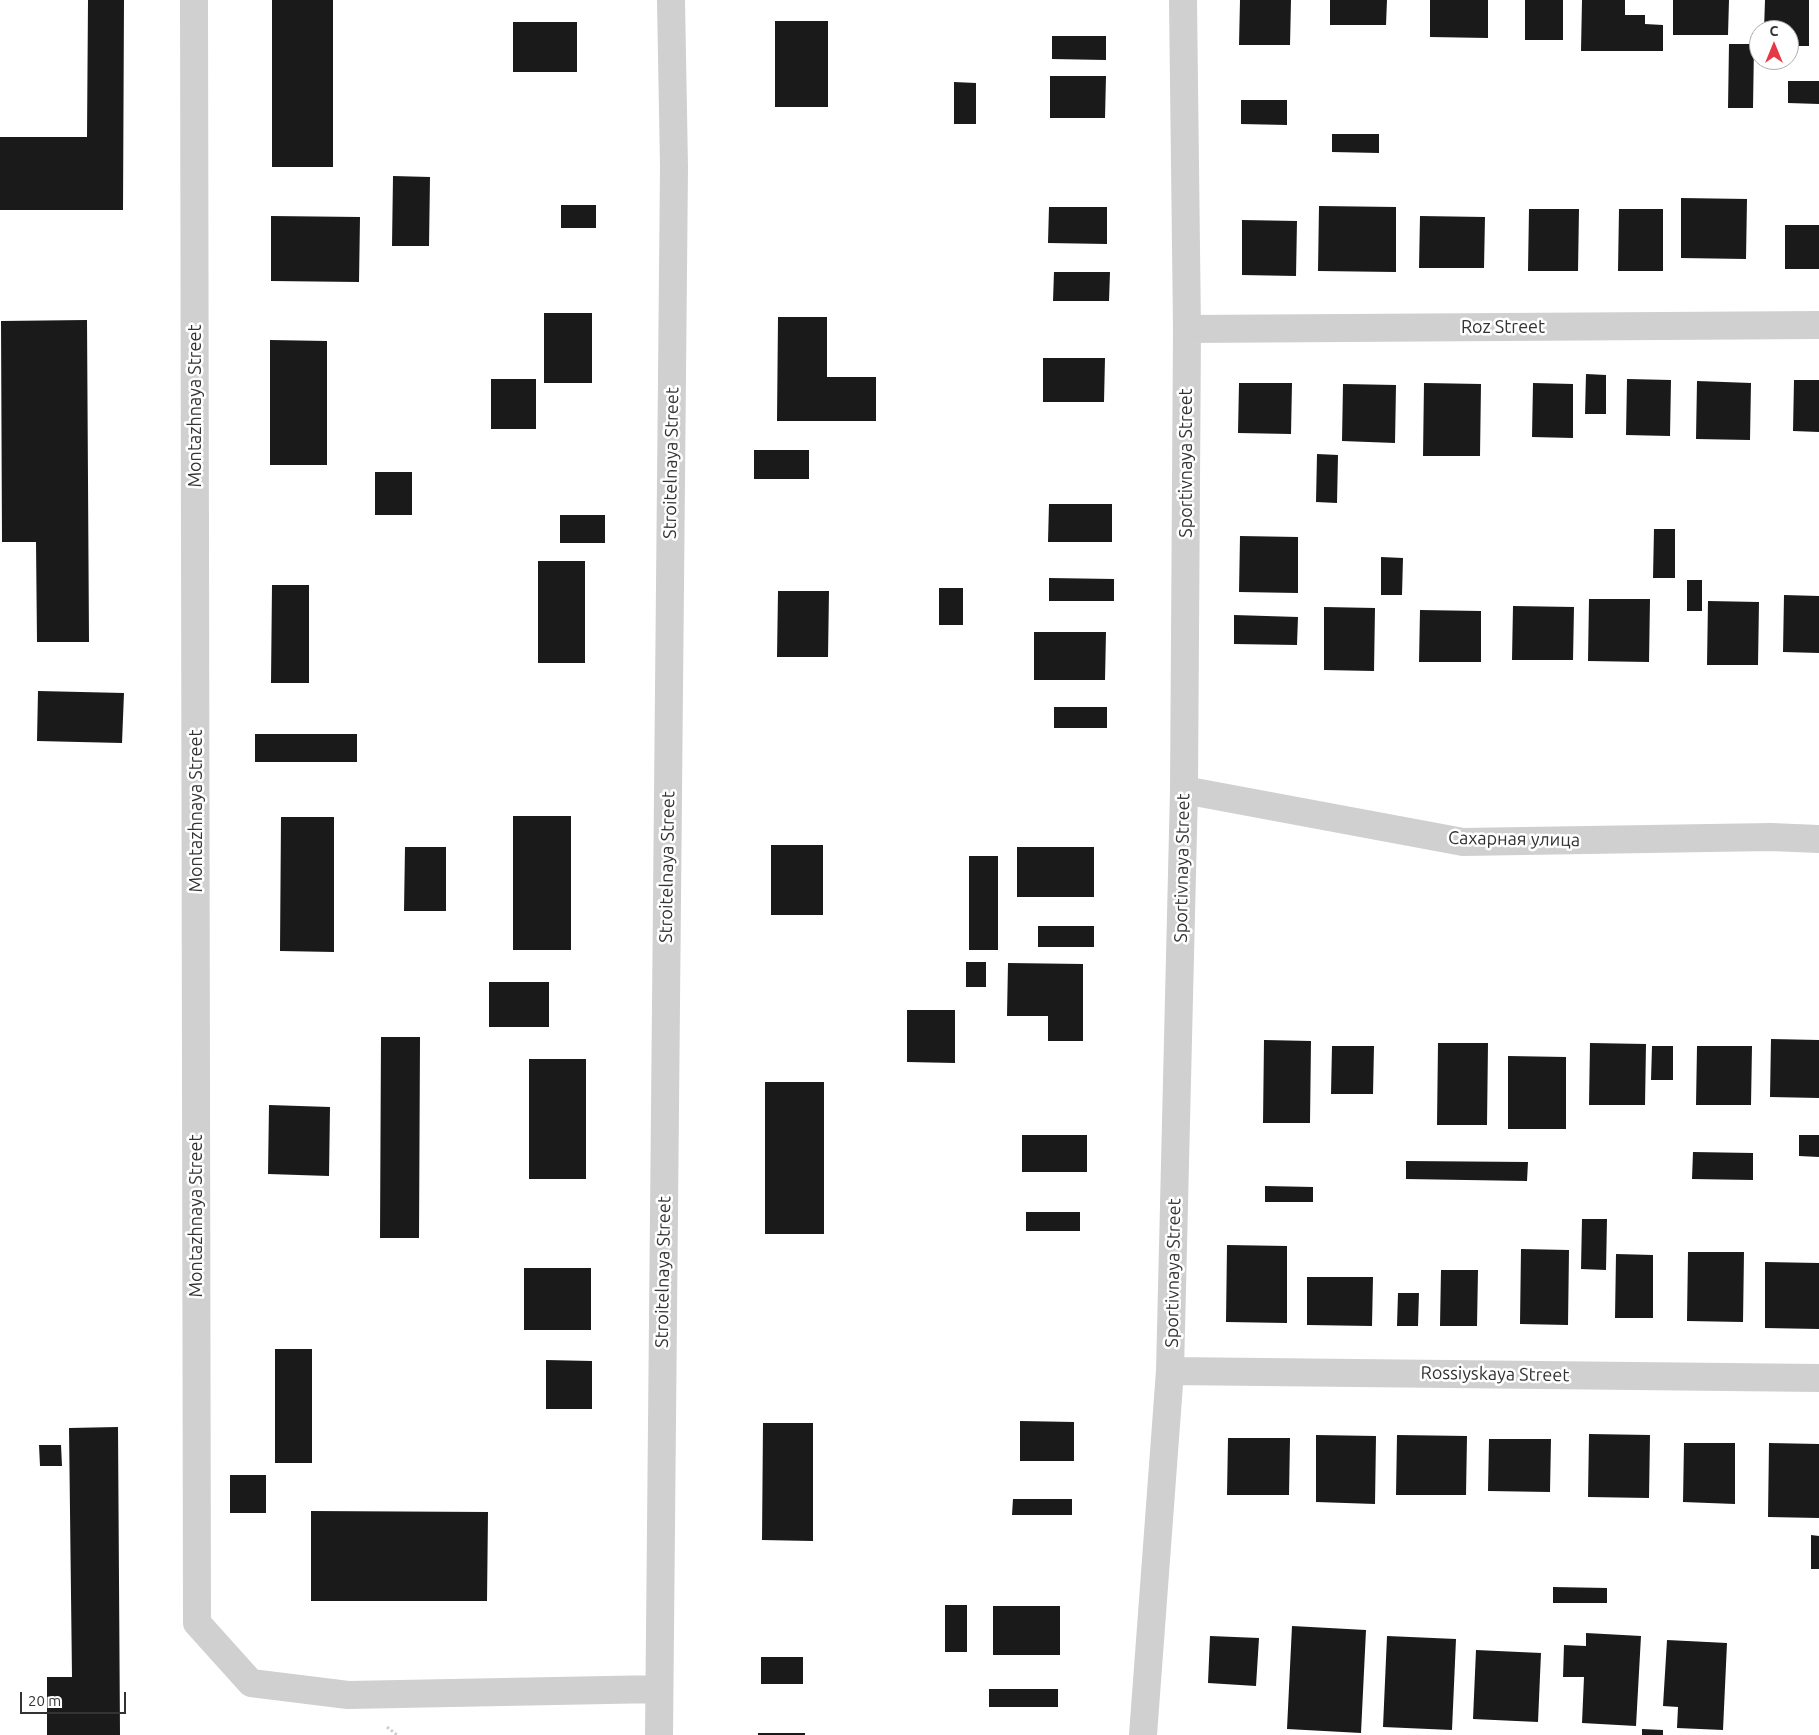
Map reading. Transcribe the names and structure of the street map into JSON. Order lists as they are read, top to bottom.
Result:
{
  "streets": {
    "street": [
      "Roz Street",
      "Montazhnaya Street",
      "Stroitelnaya Street",
      "Sportivnaya Street",
      "Сахарная улица",
      "Rossiyskaya Street"
    ]
  },
  "crossings": [
    ["Roz Street", "Sportivnaya Street"],
    ["Montazhnaya Street", "Stroitelnaya Street"],
    ["Sportivnaya Street", "Сахарная улица"],
    ["Sportivnaya Street", "Rossiyskaya Street"]
  ],
  "scale_bar": "20 m",
  "north": "top"
}
